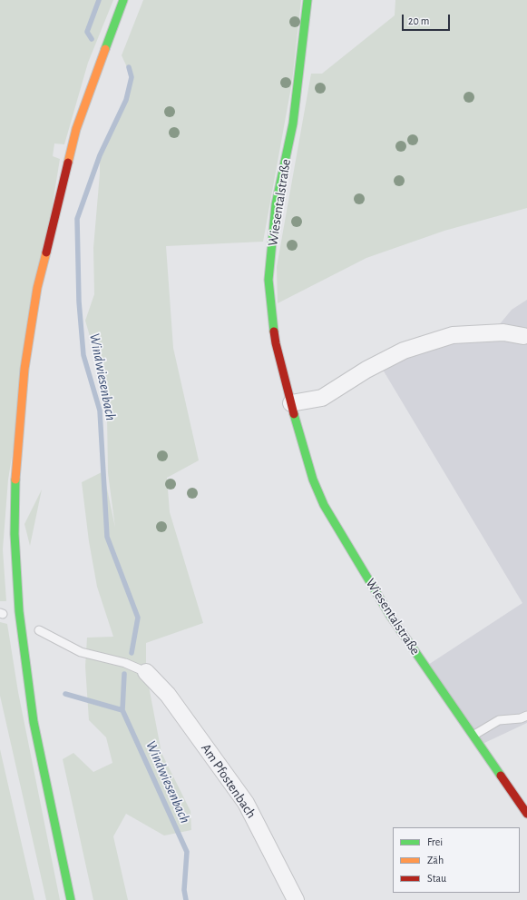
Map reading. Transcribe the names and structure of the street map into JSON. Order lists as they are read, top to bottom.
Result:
{
  "streets": {
    "main road": ["Wiesentalstraße"],
    "street": ["Am Pfostenbach"]
  },
  "water": ["Windwiesenbach"],
  "legend": ["Frei", "Zäh", "Stau"],
  "scale_bar": "20 m"
}
